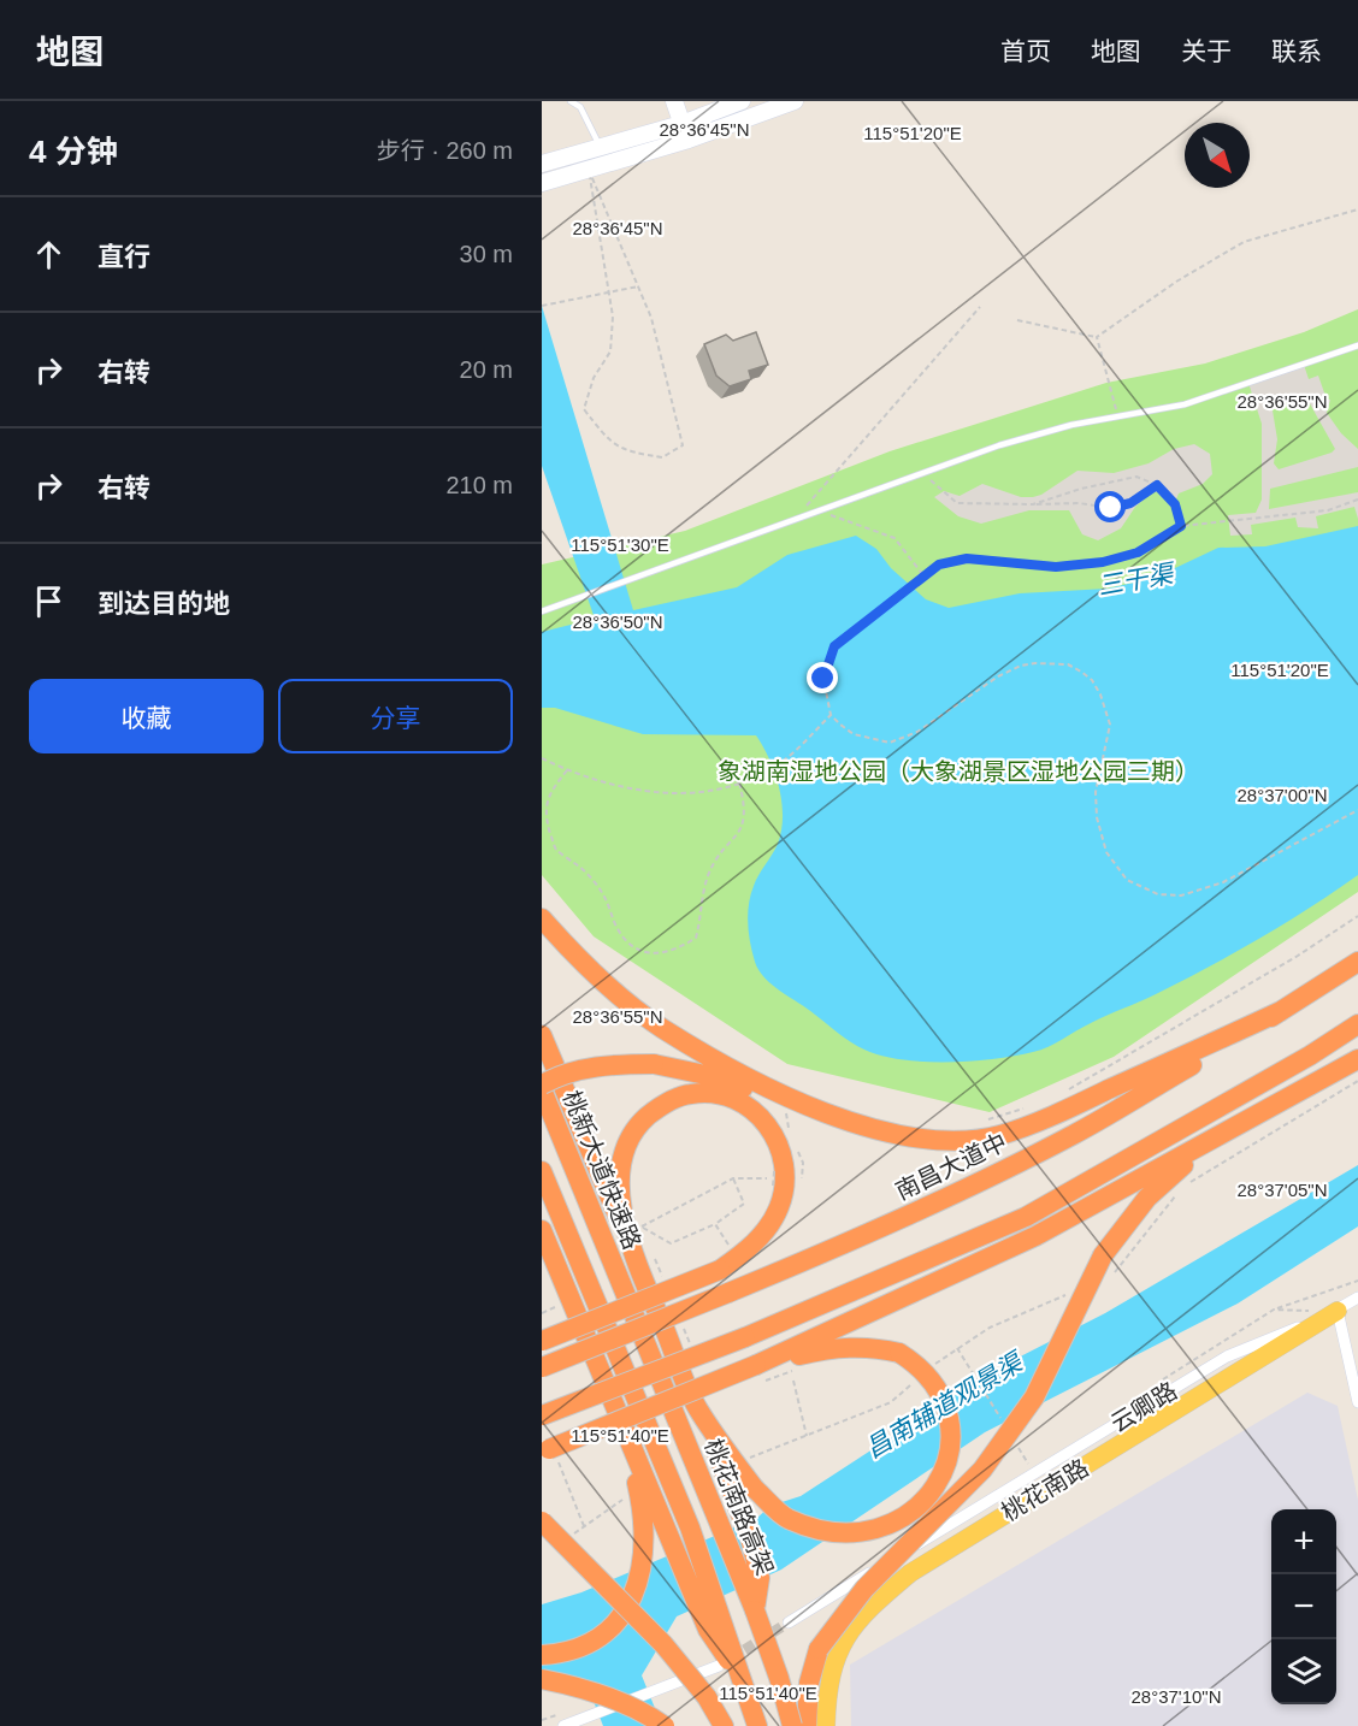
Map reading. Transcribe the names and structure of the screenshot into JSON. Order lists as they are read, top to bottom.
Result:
{
  "streets": {
    "highway": ["南昌大道中", "桃新大道快速路", "桃花南路高架"],
    "main road": ["桃花南路"],
    "street": ["云卿路"]
  },
  "crossings": [
    ["桃新大道快速路", "桃花南路高架"],
    ["云卿路", "桃花南路"]
  ],
  "water": ["三干渠", "昌南辅道观景渠"],
  "parks": ["象湖南湿地公园（大象湖景区湿地公园三期）"],
  "north": "bottom right",
  "page": {
    "header": "地图",
    "nav": [
      "首页",
      "地图",
      "关于",
      "联系"
    ],
    "heading": ["4 分钟", "步行 · 260 m"],
    "list": [
      ["直行", "30 m"],
      ["右转", "20 m"],
      ["右转", "210 m"],
      "到达目的地"
    ],
    "buttons": ["收藏", "分享"],
    "map_buttons": ["+", "−"]
  },
  "coordinates": [
    "28°36'45\"N",
    "115°51'20\"E",
    "28°36'55\"N",
    "115°51'30\"E",
    "28°36'50\"N",
    "28°37'00\"N",
    "28°37'05\"N",
    "115°51'40\"E",
    "28°37'10\"N"
  ]
}
